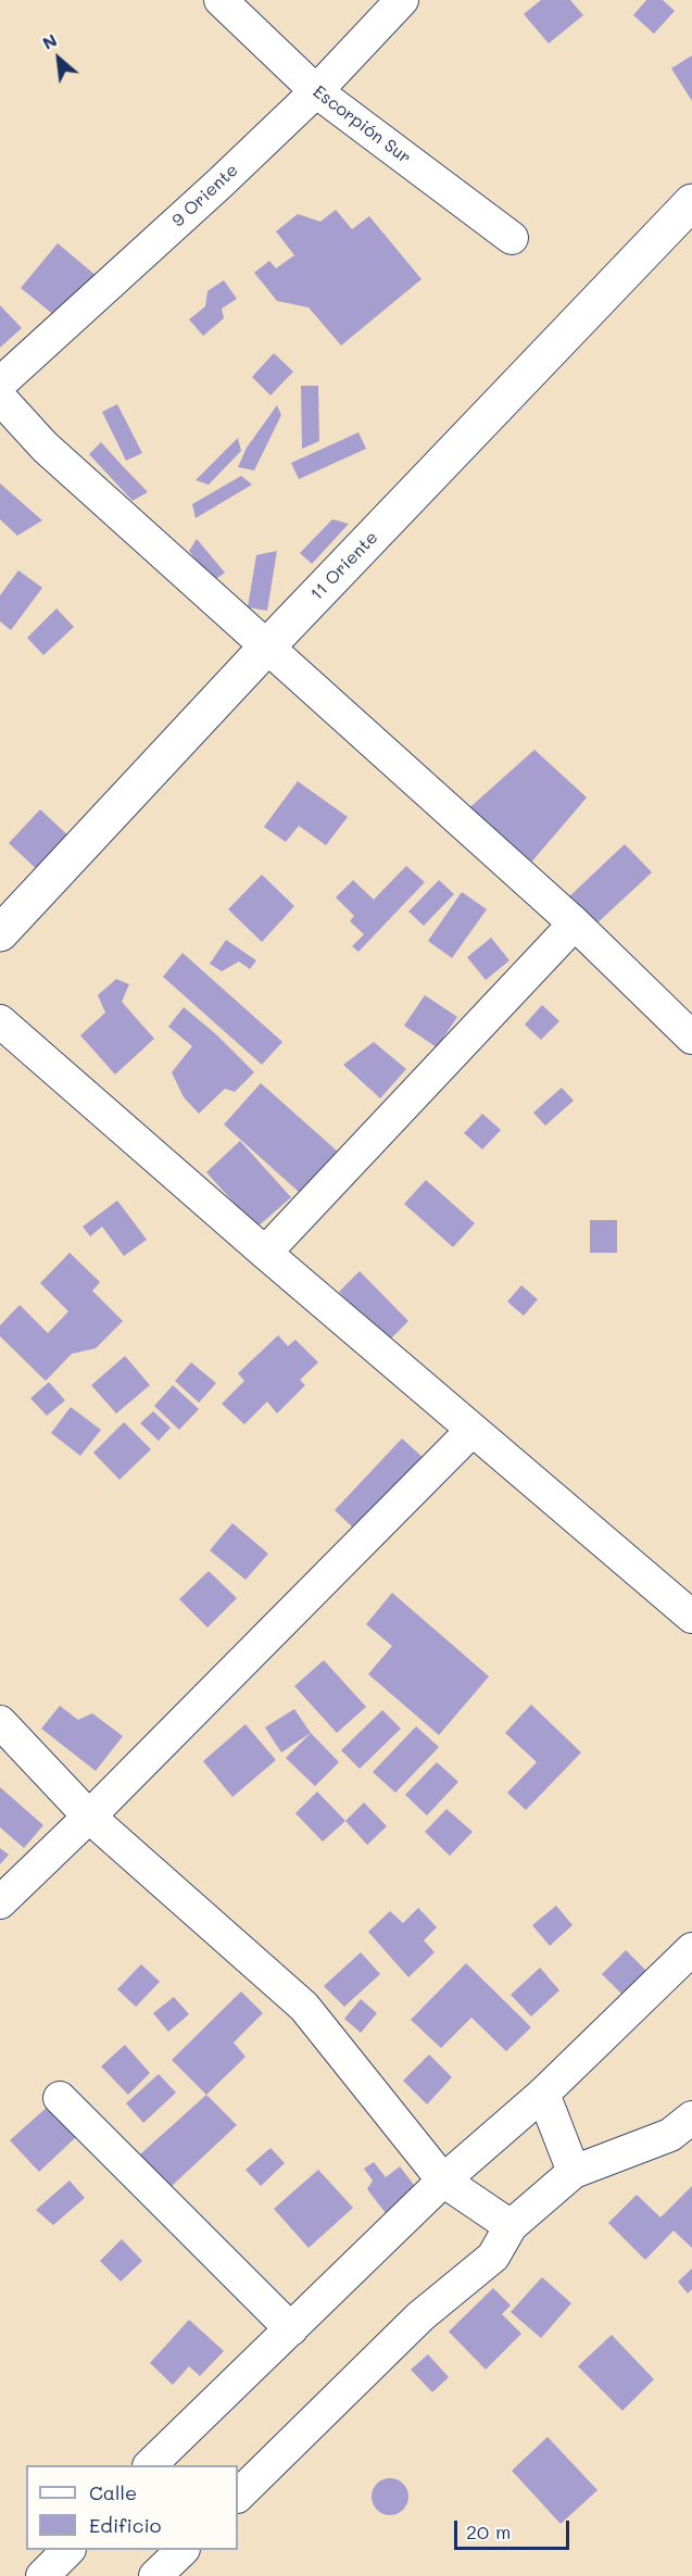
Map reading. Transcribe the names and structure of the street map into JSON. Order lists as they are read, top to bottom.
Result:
{
  "streets": {
    "street": ["Escorpión Sur", "9 Oriente", "11 Oriente"]
  },
  "crossings": [
    ["Escorpión Sur", "9 Oriente"]
  ],
  "legend": ["Calle", "Edificio"],
  "scale_bar": "20 m",
  "north": "top left"
}
